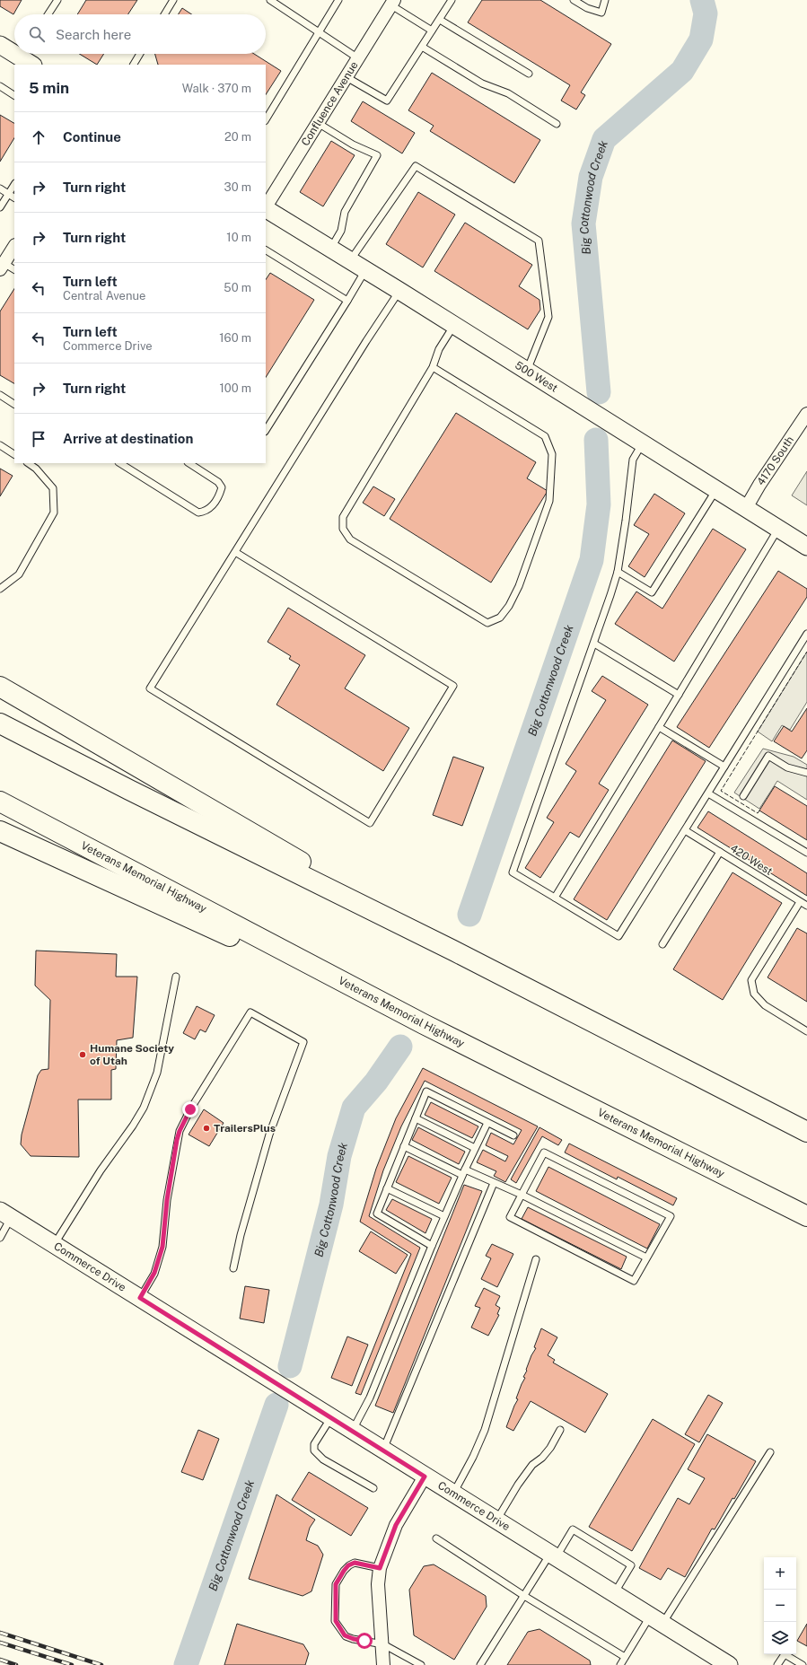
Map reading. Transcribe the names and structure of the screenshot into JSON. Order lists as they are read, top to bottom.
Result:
{
  "streets": {
    "highway": ["Veterans Memorial Highway"],
    "street": [
      "Confluence Avenue",
      "500 West",
      "4170 South",
      "Commerce Drive"
    ],
    "lane": ["420 West"]
  },
  "crossings": [
    ["500 West", "4170 South"]
  ],
  "water": ["Big Cottonwood Creek"],
  "places": ["Humane Society of Utah", "TrailersPlus"],
  "page": {
    "search": "Search here",
    "heading": ["5 min", "Walk · 370 m"],
    "list": [
      ["Continue", "20 m"],
      ["Turn right", "30 m"],
      ["Turn right", "10 m"],
      ["Turn left", "Central Avenue", "50 m"],
      ["Turn left", "Commerce Drive", "160 m"],
      ["Turn right", "100 m"],
      "Arrive at destination"
    ],
    "map_buttons": ["+", "−"]
  }
}
